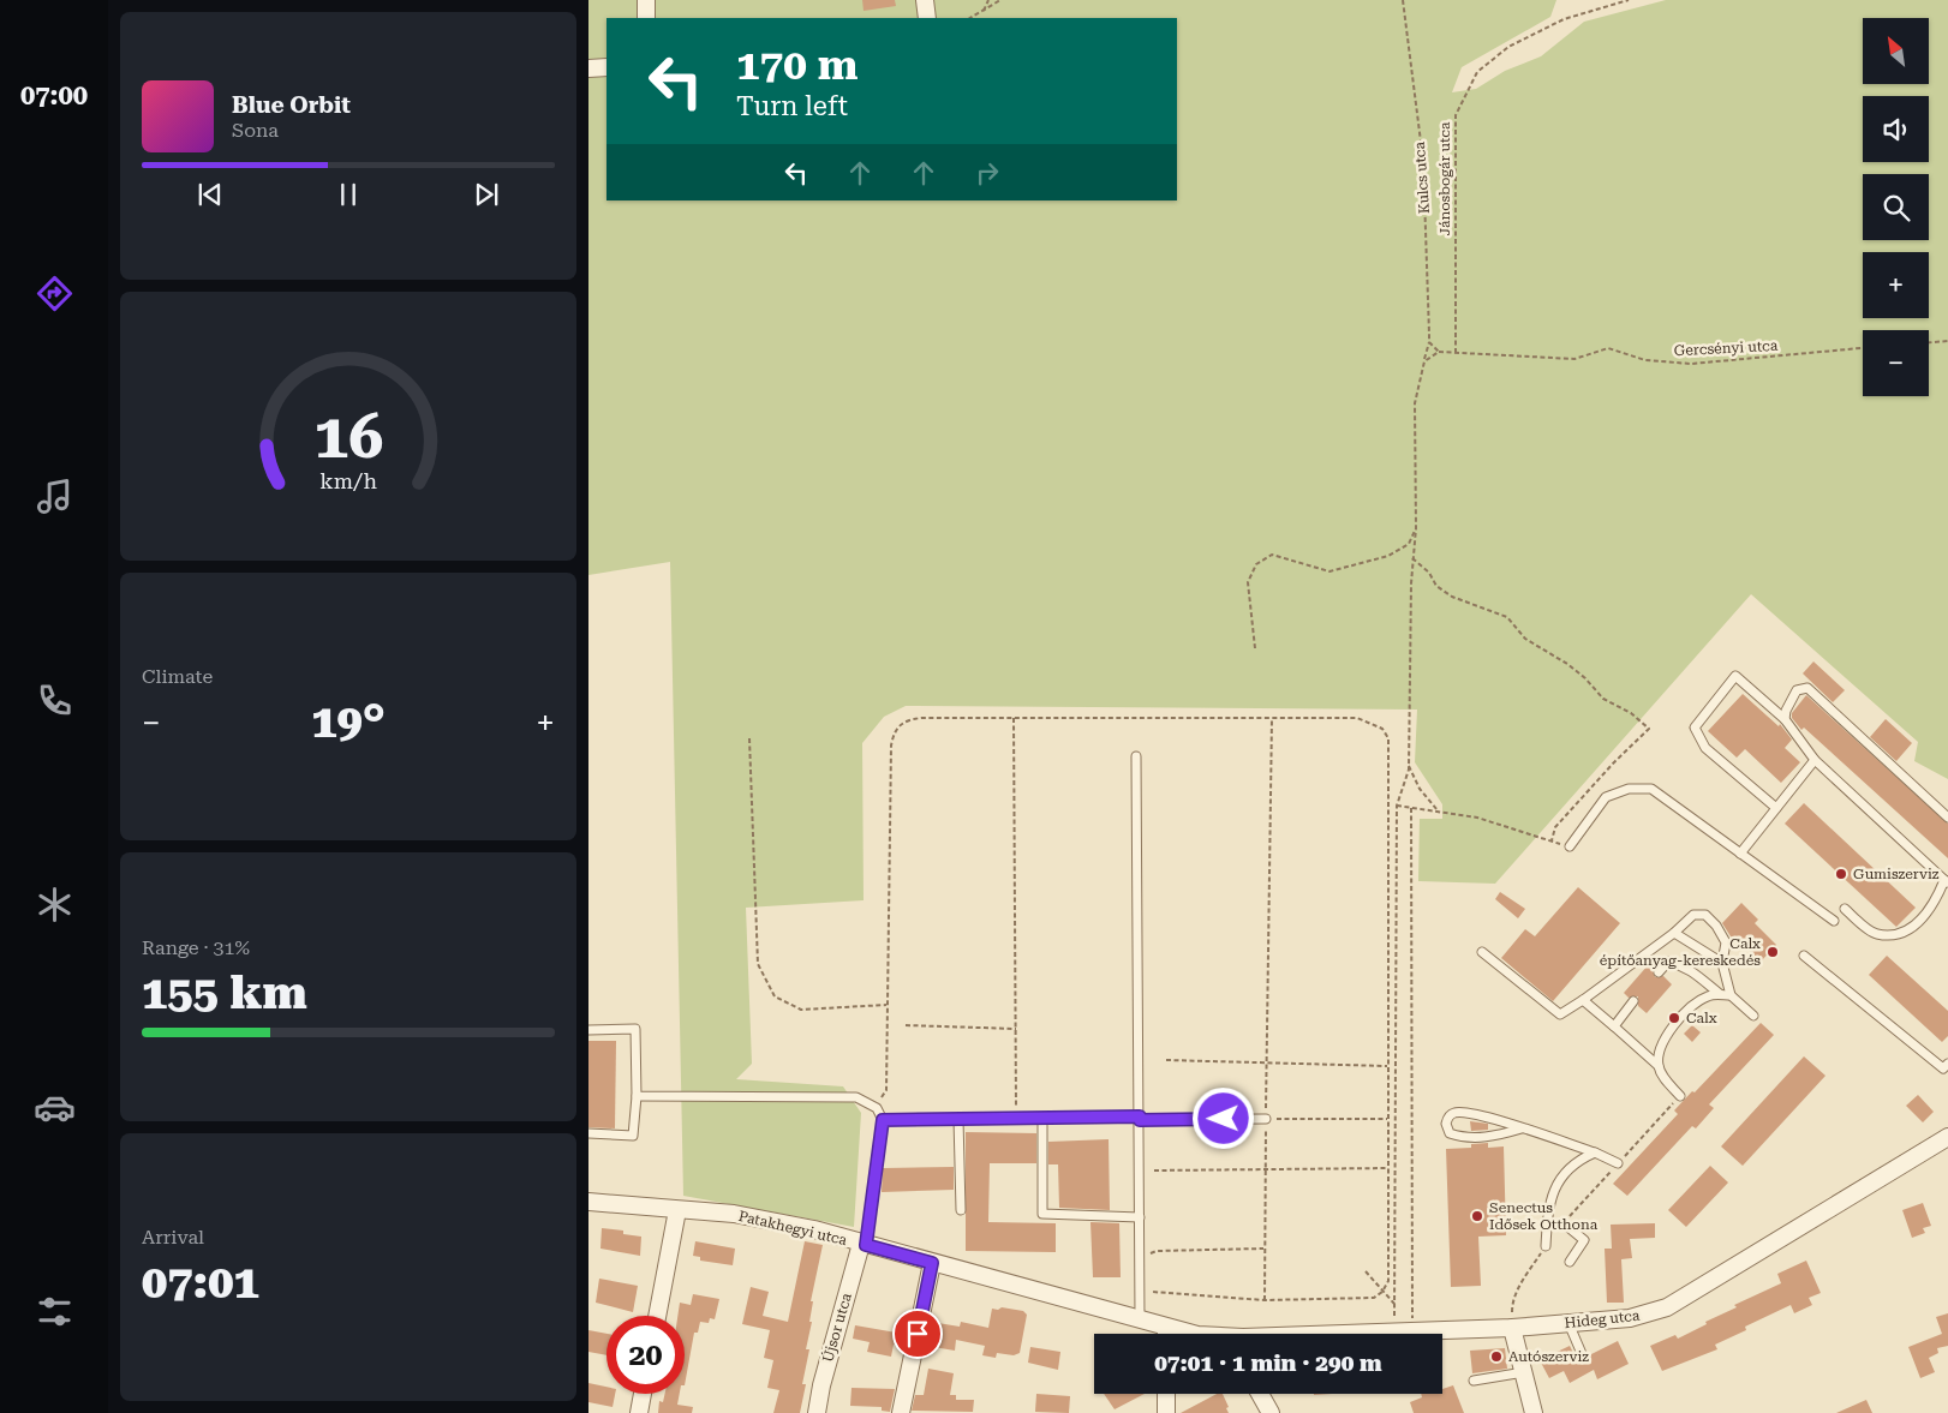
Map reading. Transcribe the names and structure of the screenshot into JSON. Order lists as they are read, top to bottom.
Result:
{
  "streets": {
    "street": ["Patakhegyi utca", "Hideg utca", "Újsor utca"],
    "path": ["Kulcs utca", "Jánosbogár utca", "Gercsényi utca"]
  },
  "crossings": [
    ["Kulcs utca", "Hideg utca"],
    ["Jánosbogár utca", "Gercsényi utca"],
    ["Patakhegyi utca", "Újsor utca"]
  ],
  "places": [
    "Gumiszerviz",
    "Calx építőanyag-kereskedés",
    "Calx",
    "Senectus Idősek Otthona",
    "Autószerviz"
  ],
  "north": "top left",
  "page": {
    "tabs": "07:00",
    "map_buttons": ["+", "−"],
    "turn": ["170 m", "Turn left"],
    "song": ["Blue Orbit", "Sona"],
    "tile": [
      "Climate",
      ["Range · 31%", "155 km"],
      ["Arrival", "07:01"]
    ],
    "heat": ["−", "19°", "+"],
    "limit": "20",
    "trip": "07:01 · 1 min · 290 m",
    "gauge": ["16", "km/h"]
  }
}
